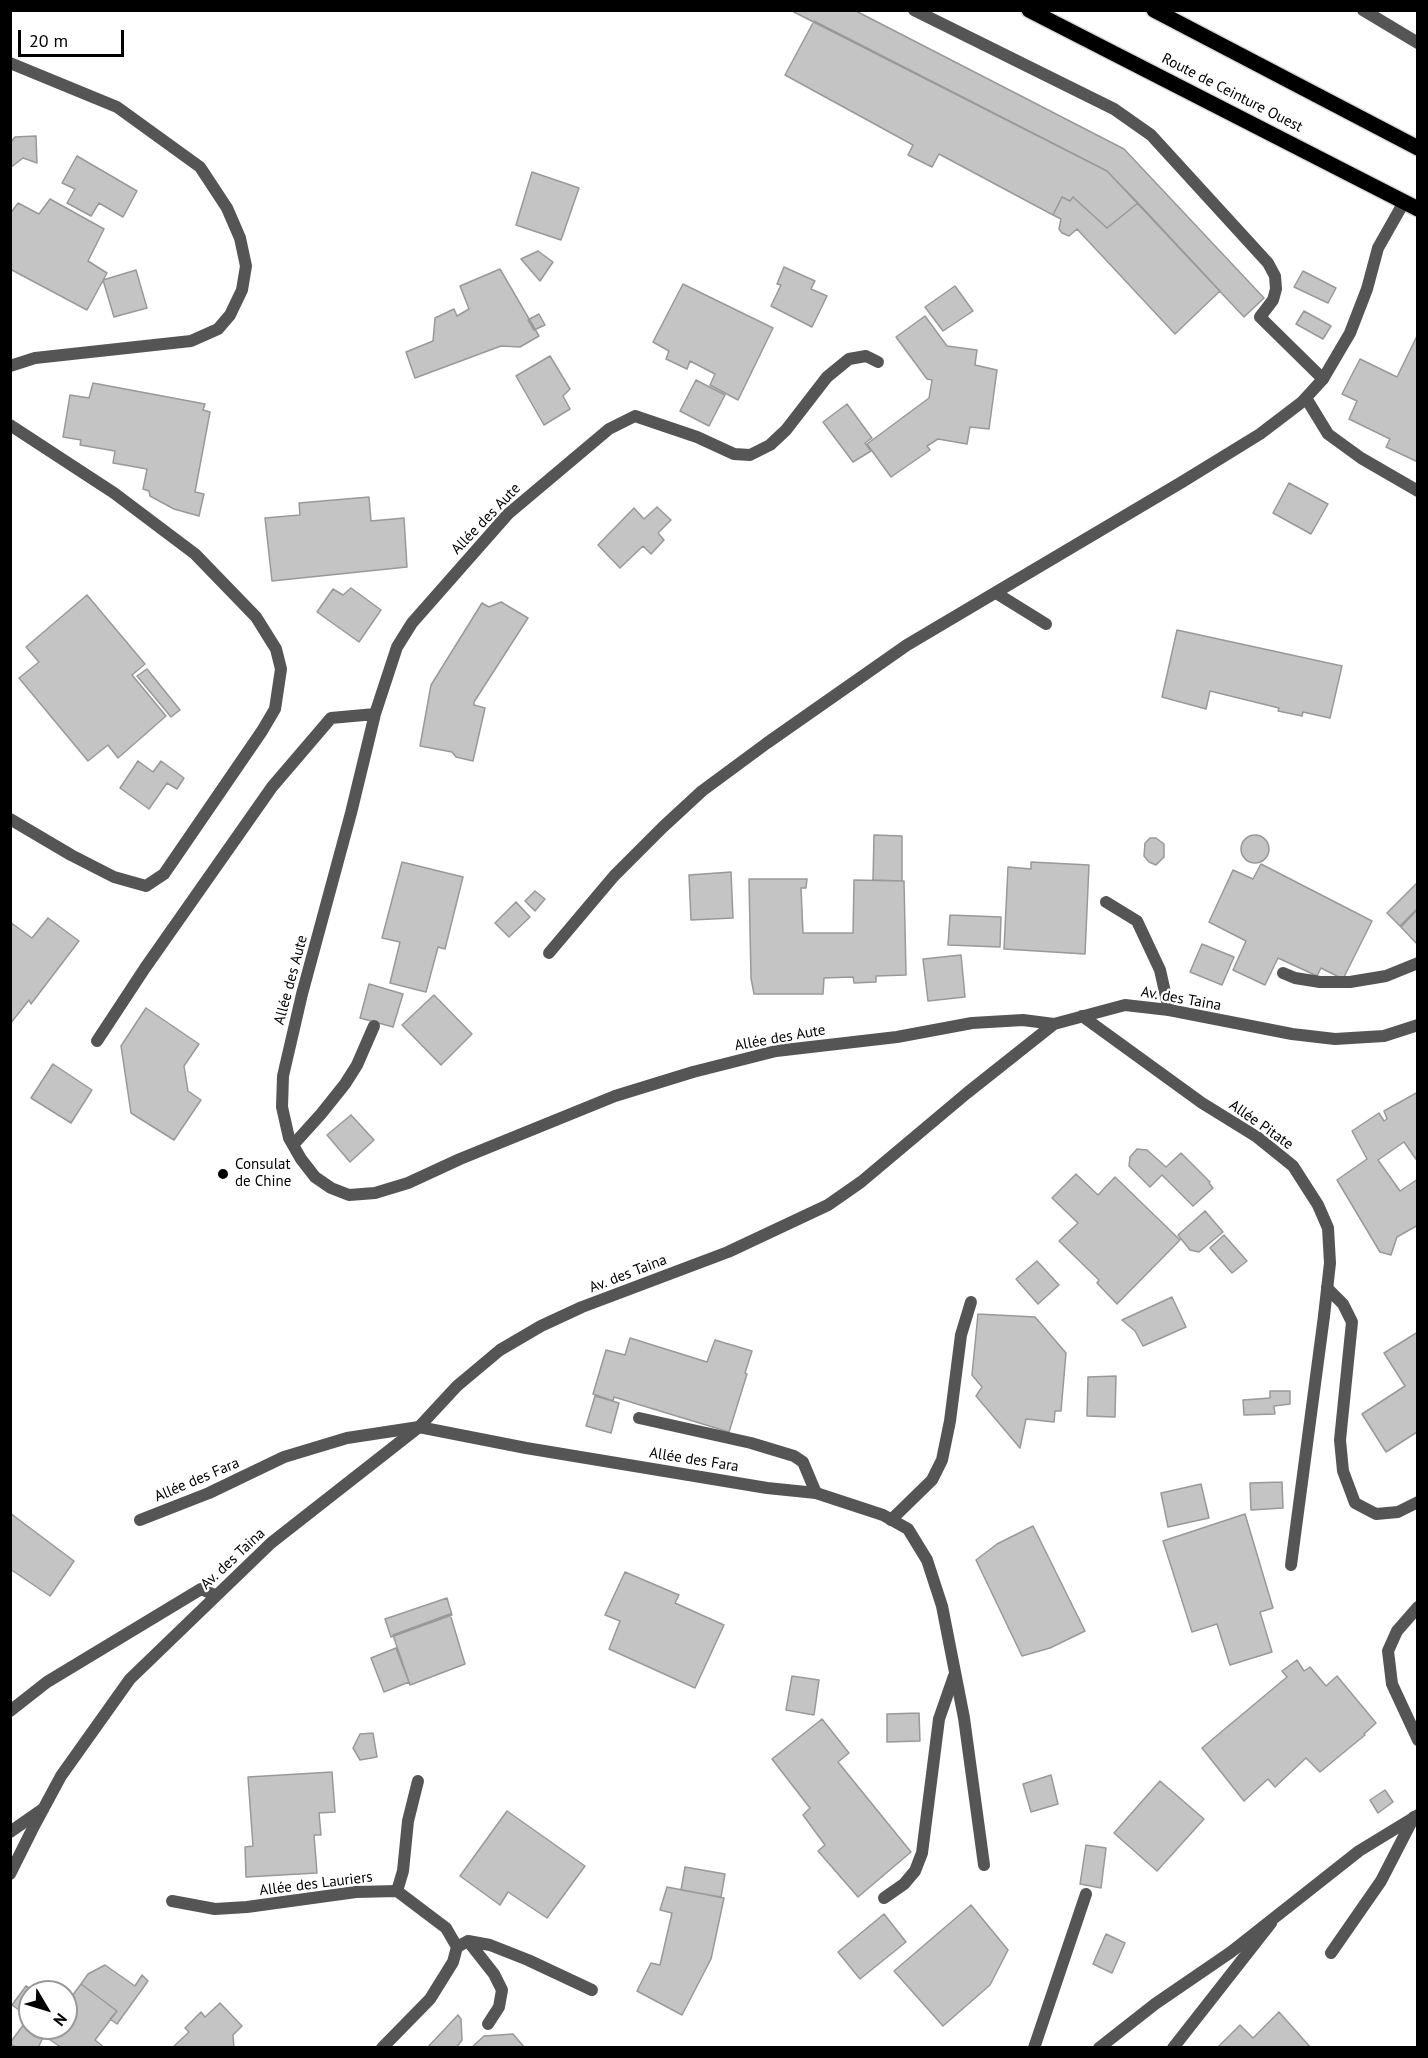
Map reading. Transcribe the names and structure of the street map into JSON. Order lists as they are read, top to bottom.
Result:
{
  "streets": {
    "main road": ["Route de Ceinture Ouest"],
    "street": [
      "Allée des Aute",
      "Av. des Taina",
      "Allée Pitate",
      "Allée des Fara",
      "Allée des Lauriers"
    ]
  },
  "crossings": [
    ["Allée des Aute", "Av. des Taina"],
    ["Av. des Taina", "Allée Pitate"],
    ["Av. des Taina", "Allée des Fara"]
  ],
  "places": ["Consulat de Chine"],
  "scale_bar": "20 m",
  "north": "bottom right"
}
